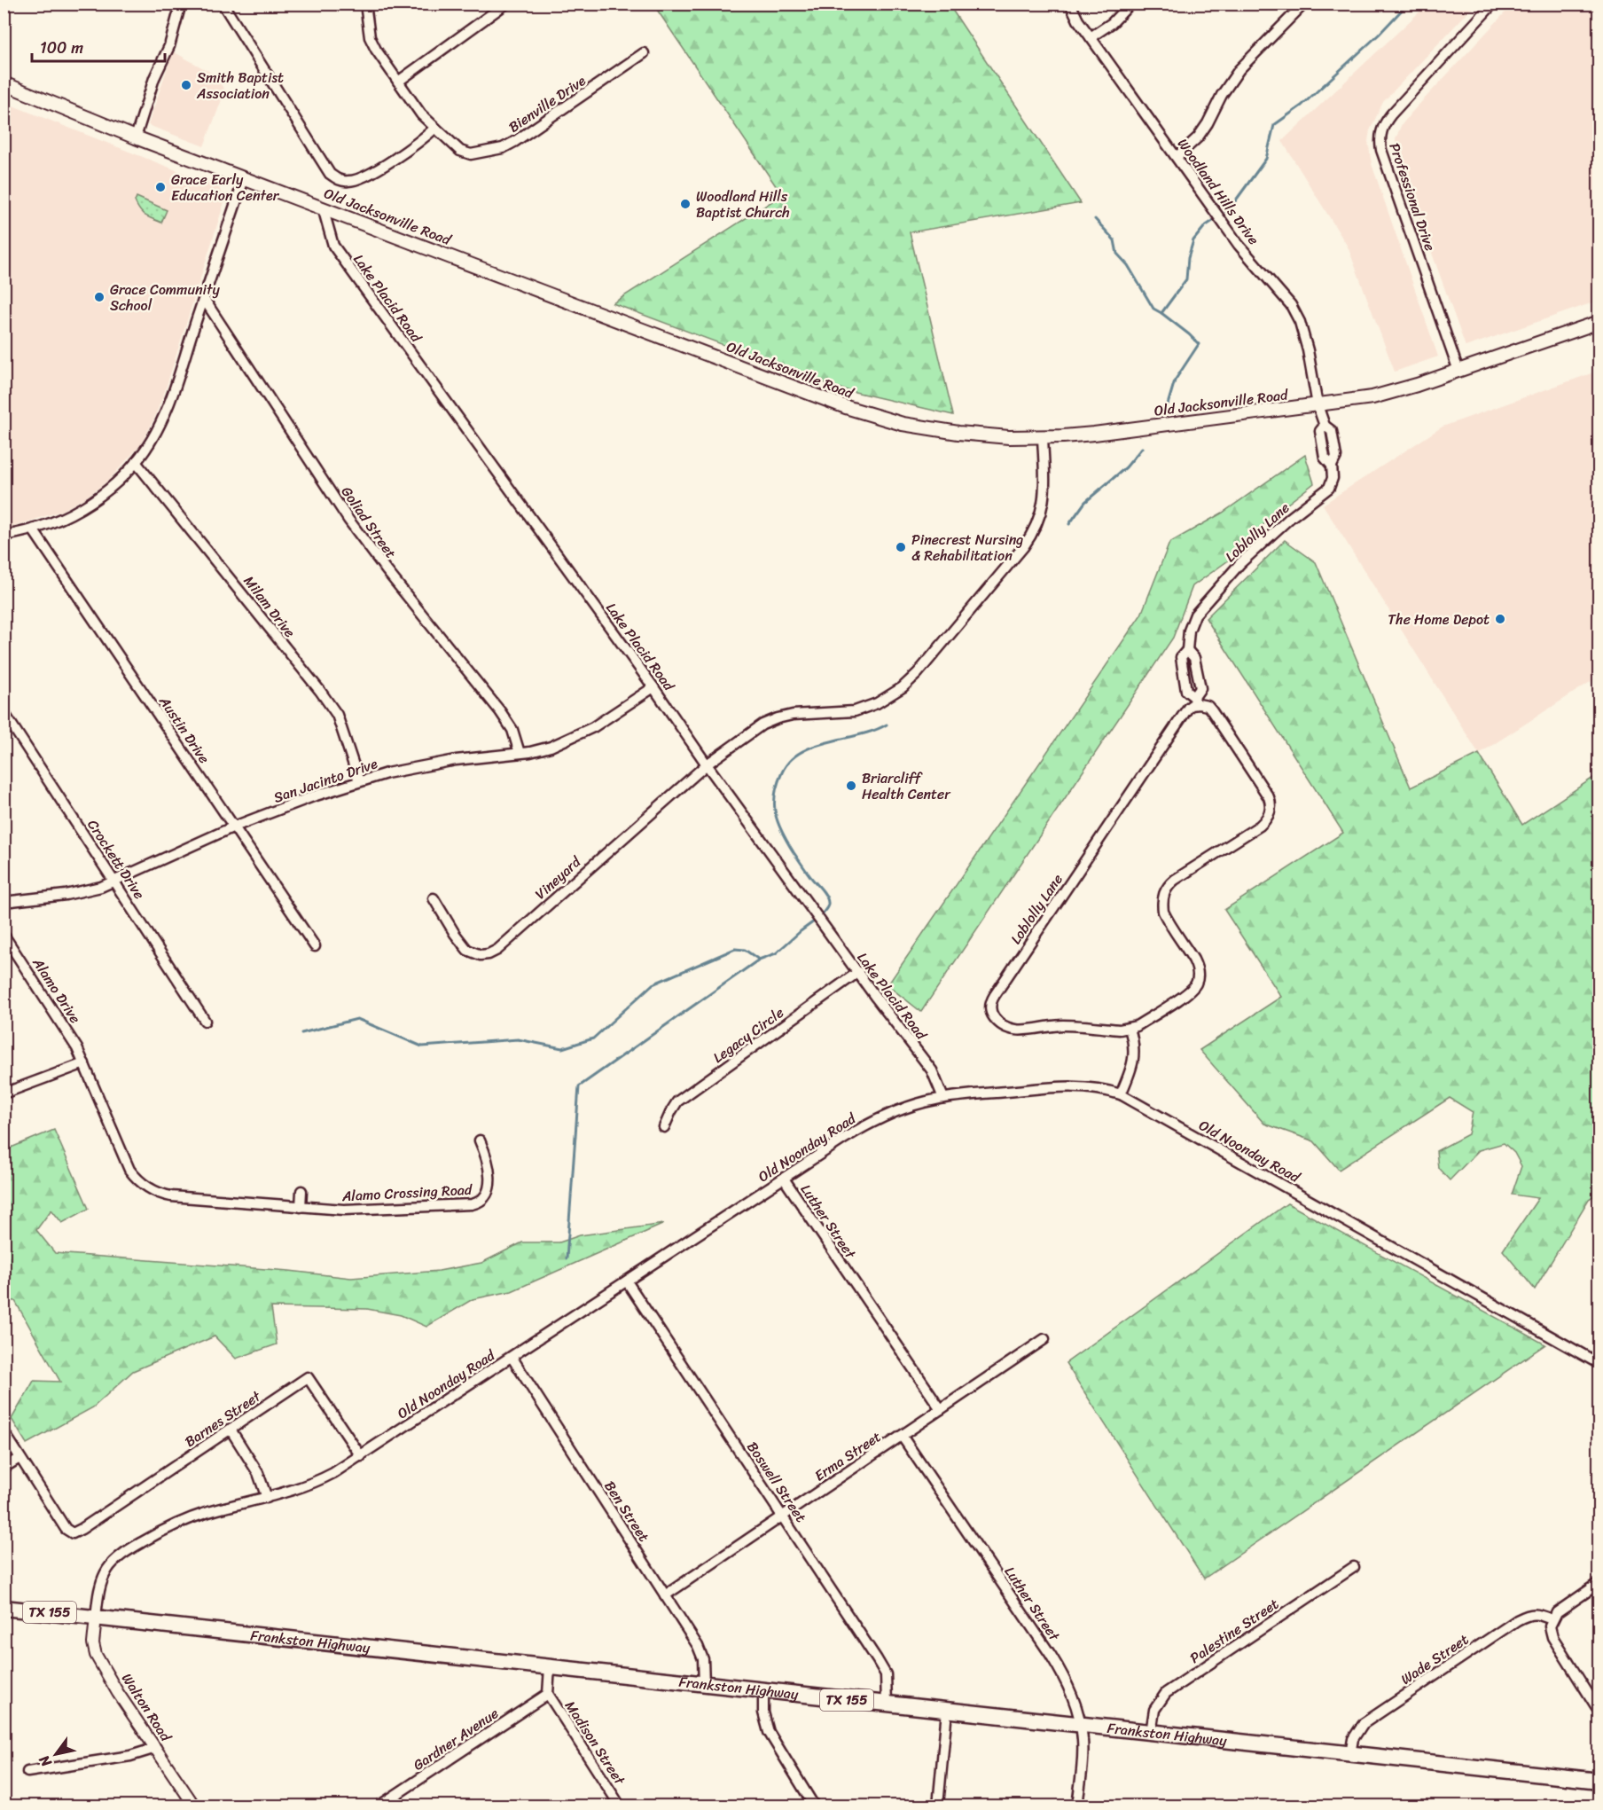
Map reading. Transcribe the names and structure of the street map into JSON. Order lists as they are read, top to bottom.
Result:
{
  "streets": {
    "main road": ["Old Jacksonville Road", "TX 155", "Frankston Highway"],
    "street": [
      "Bienville Drive",
      "Woodland Hills Drive",
      "Professional Drive",
      "Lake Placid Road",
      "Goliad Street",
      "Loblolly Lane",
      "Milam Drive",
      "Austin Drive",
      "San Jacinto Drive",
      "Crockett Drive",
      "Vineyard",
      "Alamo Drive",
      "Legacy Circle",
      "Old Noonday Road",
      "Alamo Crossing Road",
      "Luther Street",
      "Barnes Street",
      "Erma Street",
      "Boswell Street",
      "Ben Street",
      "Palestine Street",
      "Wade Street",
      "Walton Road",
      "Gardner Avenue",
      "Madison Street"
    ]
  },
  "crossings": [
    ["Woodland Hills Drive", "Old Jacksonville Road"],
    ["Woodland Hills Drive", "Loblolly Lane"],
    ["Professional Drive", "Old Jacksonville Road"],
    ["Old Jacksonville Road", "Lake Placid Road"],
    ["Old Jacksonville Road", "Loblolly Lane"],
    ["Lake Placid Road", "San Jacinto Drive"],
    ["Lake Placid Road", "Vineyard"],
    ["Lake Placid Road", "Legacy Circle"],
    ["Lake Placid Road", "Old Noonday Road"],
    ["Goliad Street", "San Jacinto Drive"],
    ["Milam Drive", "San Jacinto Drive"],
    ["Austin Drive", "San Jacinto Drive"],
    ["San Jacinto Drive", "Crockett Drive"],
    ["Alamo Drive", "Alamo Crossing Road"],
    ["Old Noonday Road", "Luther Street"],
    ["Old Noonday Road", "Barnes Street"],
    ["Old Noonday Road", "Boswell Street"],
    ["Old Noonday Road", "Ben Street"],
    ["Old Noonday Road", "Frankston Highway"],
    ["Old Noonday Road", "Walton Road"],
    ["Luther Street", "Erma Street"],
    ["Luther Street", "Frankston Highway"],
    ["Erma Street", "Boswell Street"],
    ["Erma Street", "Ben Street"],
    ["Boswell Street", "Frankston Highway"],
    ["Ben Street", "Frankston Highway"],
    ["Palestine Street", "Frankston Highway"],
    ["Frankston Highway", "Wade Street"],
    ["Frankston Highway", "Walton Road"],
    ["Gardner Avenue", "Madison Street"]
  ],
  "places": [
    "Smith Baptist Association",
    "Grace Early Education Center",
    "Woodland Hills Baptist Church",
    "Grace Community School",
    "Pinecrest Nursing & Rehabilitation",
    "The Home Depot",
    "Briarcliff Health Center"
  ],
  "scale_bar": "100 m",
  "north": "bottom left"
}
